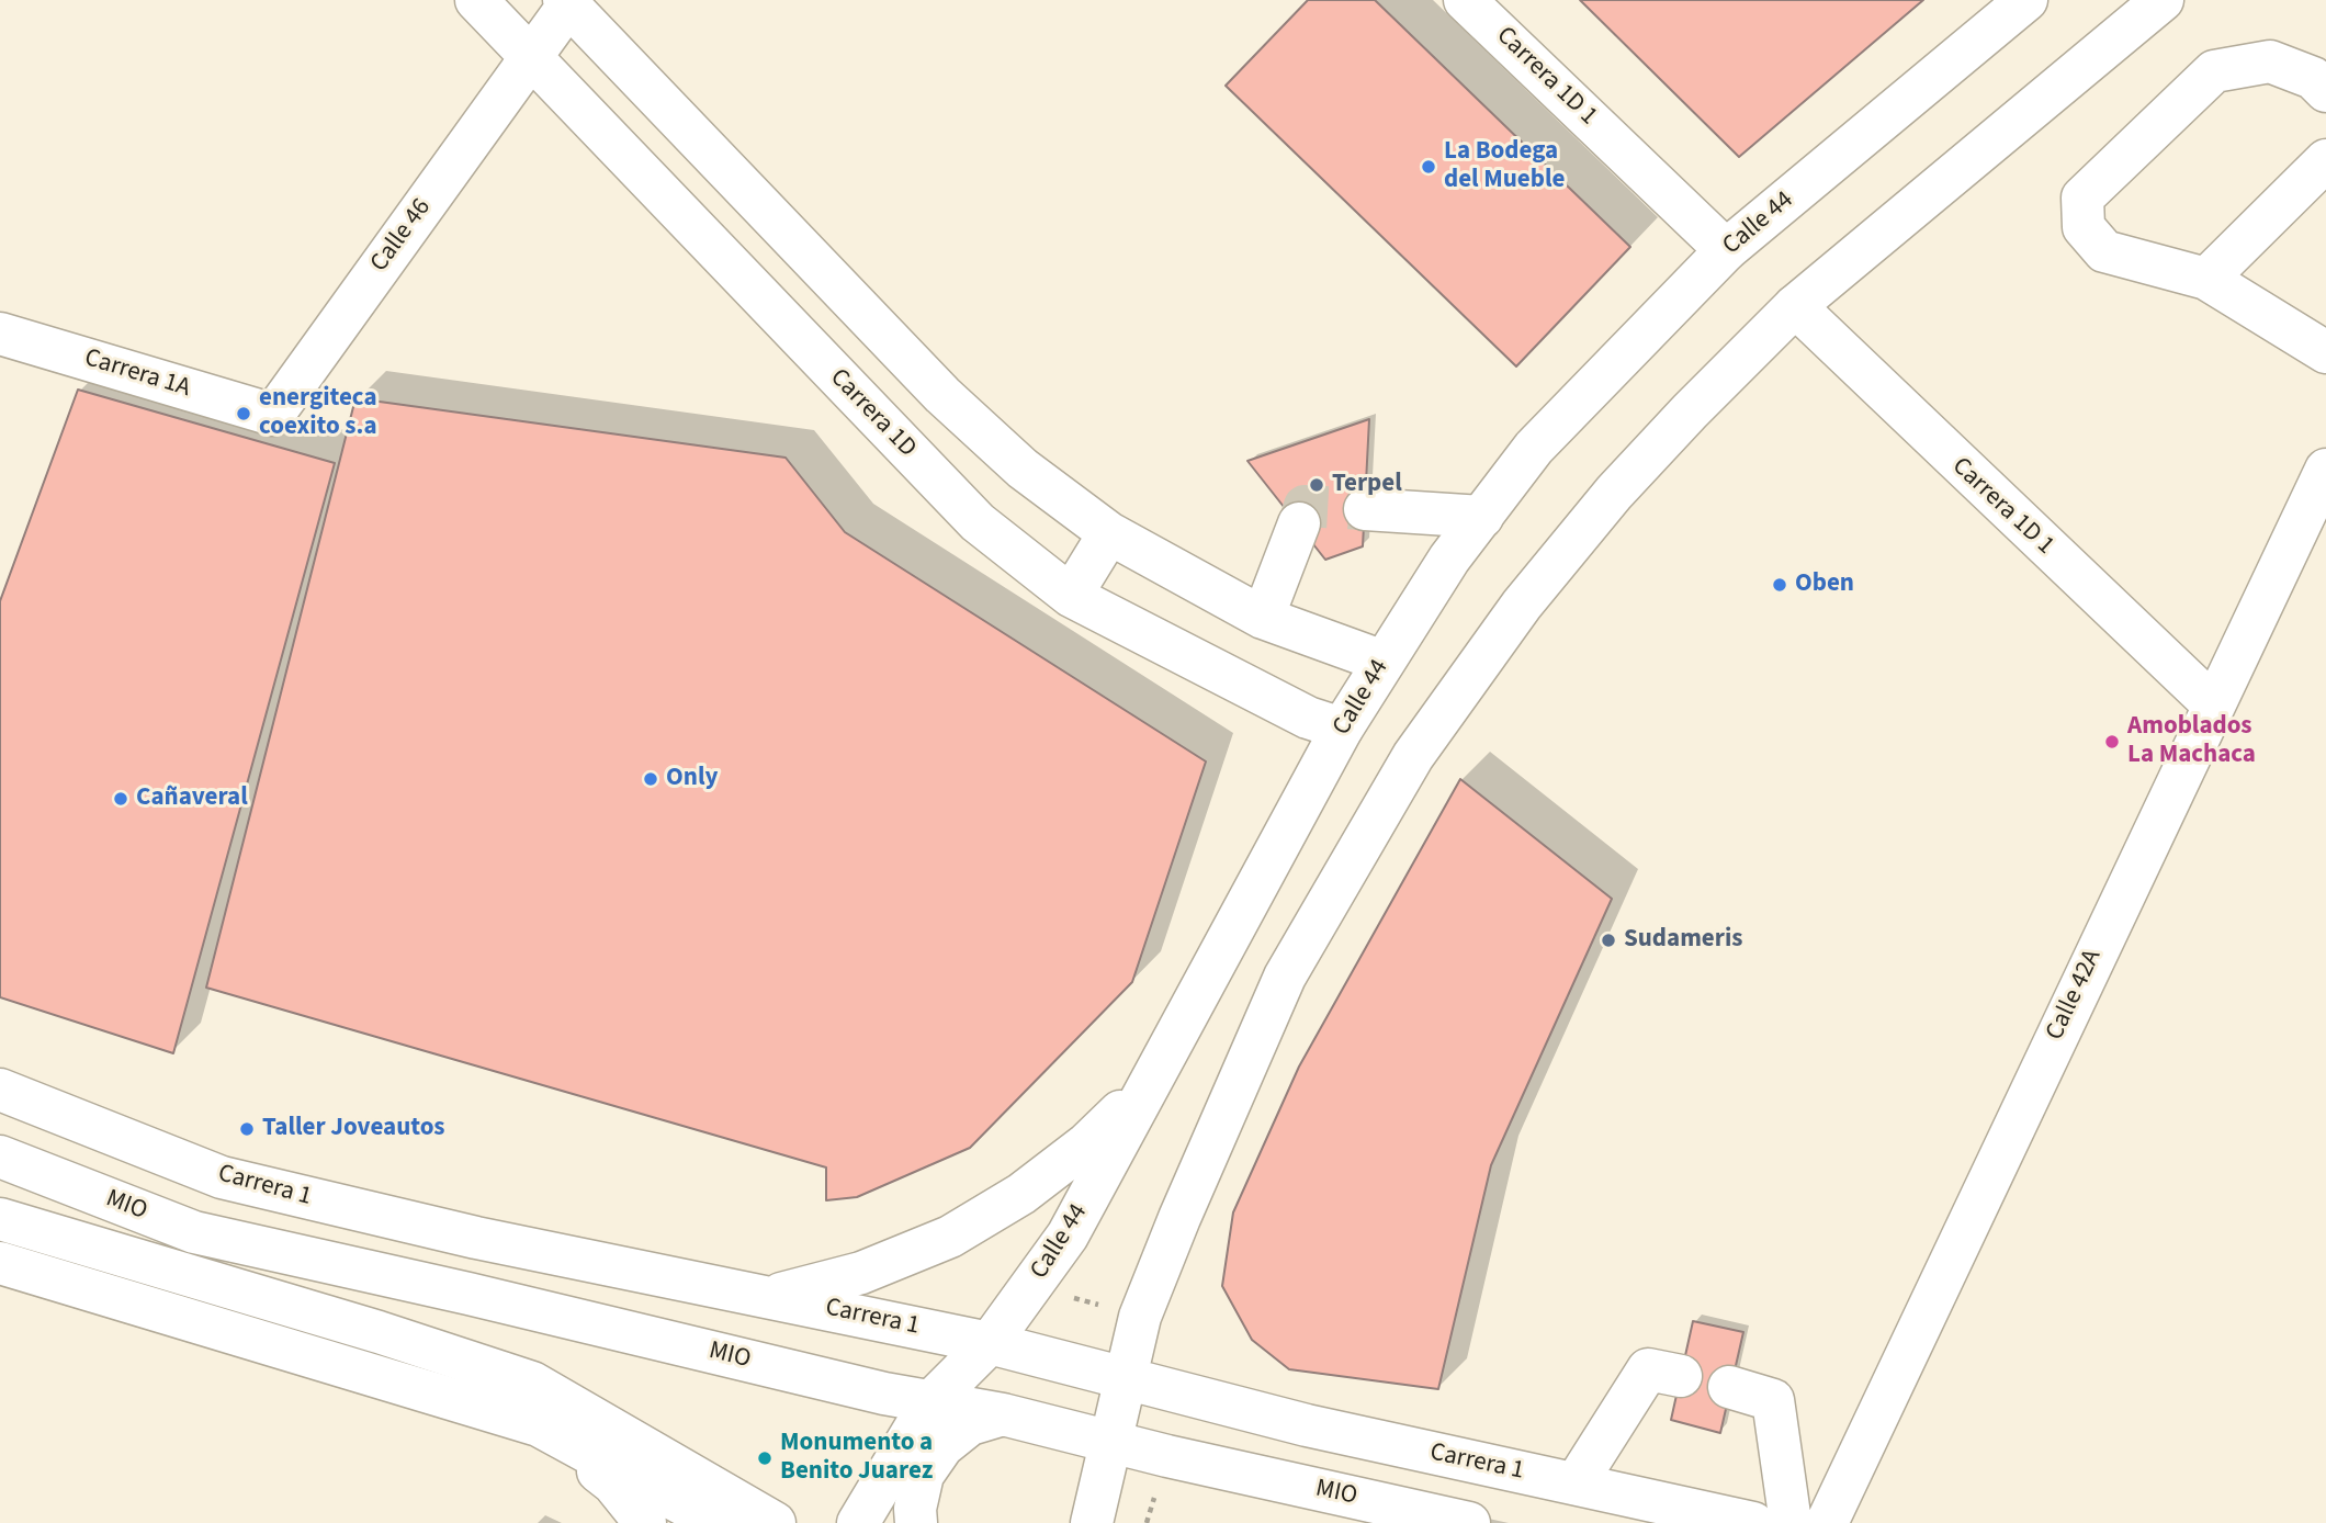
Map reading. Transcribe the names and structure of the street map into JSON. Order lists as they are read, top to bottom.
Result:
{
  "streets": {
    "main road": [
      "Carrera 1D 1",
      "Calle 44",
      "Calle 46",
      "Carrera 1A",
      "Carrera 1D",
      "Calle 42A",
      "Carrera 1",
      "MIO"
    ]
  },
  "crossings": [
    ["Carrera 1D 1", "Calle 44"],
    ["Carrera 1D 1", "Calle 42A"],
    ["Calle 44", "Carrera 1D"],
    ["Calle 44", "Carrera 1"],
    ["Calle 44", "MIO"],
    ["Calle 46", "Carrera 1A"],
    ["Calle 46", "Carrera 1D"]
  ],
  "places": [
    "La Bodega del Mueble",
    "energiteca coexito s.a",
    "Terpel",
    "Oben",
    "Amoblados La Machaca",
    "Only",
    "Cañaveral",
    "Sudameris",
    "Taller Joveautos",
    "Monumento a Benito Juarez"
  ]
}
